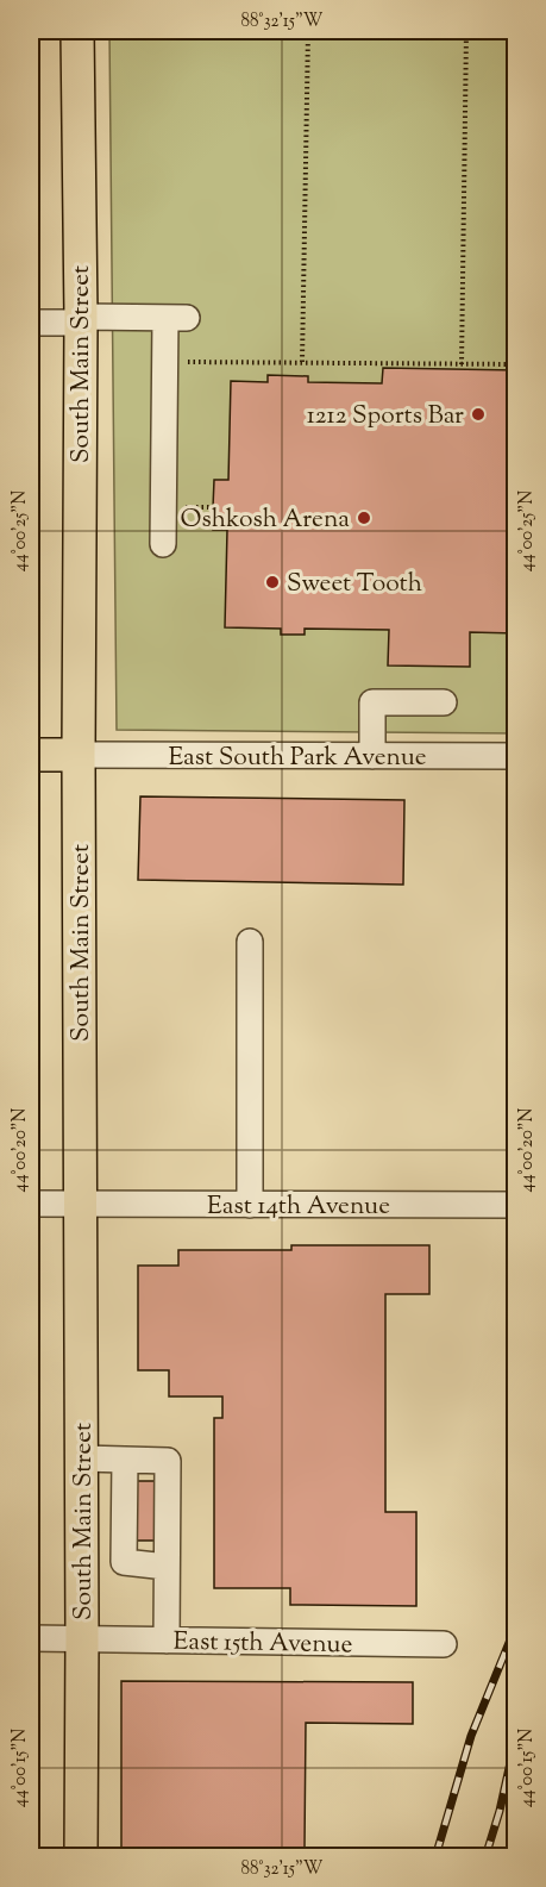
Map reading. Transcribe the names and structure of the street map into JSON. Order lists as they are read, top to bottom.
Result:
{
  "streets": {
    "main road": ["South Main Street"],
    "street": ["East South Park Avenue", "East 14th Avenue", "East 15th Avenue"]
  },
  "crossings": [
    ["South Main Street", "East South Park Avenue"],
    ["South Main Street", "East 14th Avenue"],
    ["South Main Street", "East 15th Avenue"]
  ],
  "places": ["1212 Sports Bar", "Oshkosh Arena", "Sweet Tooth"],
  "coordinates": [
    "88°32'15\"W",
    "44°00'25\"N",
    "44°00'20\"N",
    "44°00'15\"N"
  ]
}
